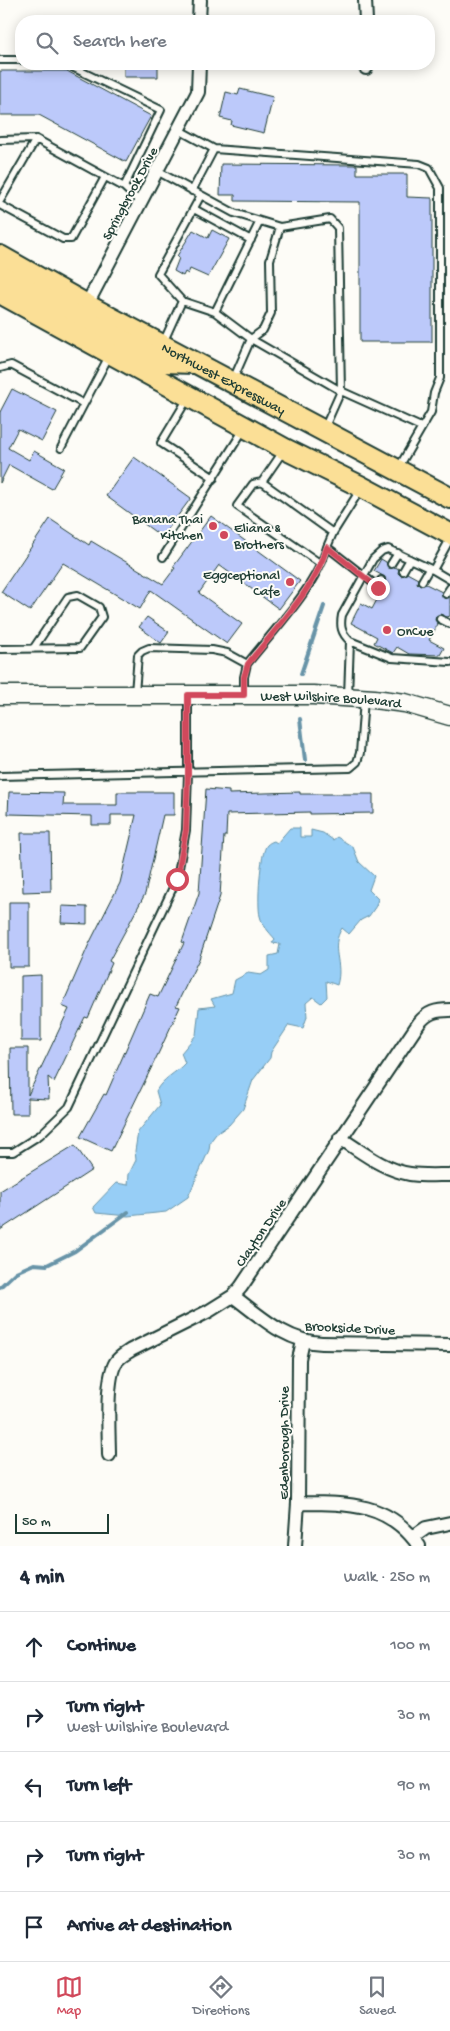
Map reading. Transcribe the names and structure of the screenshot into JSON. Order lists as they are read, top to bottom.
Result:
{
  "streets": {
    "highway": ["Northwest Expressway"],
    "main road": ["West Wilshire Boulevard"],
    "street": [
      "Springbrook Drive",
      "Clayton Drive",
      "Brookside Drive",
      "Edenborough Drive"
    ]
  },
  "crossings": [
    ["Springbrook Drive", "Northwest Expressway"],
    ["Clayton Drive", "Brookside Drive"],
    ["Brookside Drive", "Edenborough Drive"]
  ],
  "places": [
    "Banana Thai Kitchen",
    "Eliana & Brothers",
    "Eggceptional Cafe",
    "OnCue"
  ],
  "scale_bar": "50 m",
  "page": {
    "search": "Search here",
    "scale": "50 m",
    "heading": ["4 min", "Walk · 250 m"],
    "list": [
      ["Continue", "100 m"],
      ["Turn right", "West Wilshire Boulevard", "30 m"],
      ["Turn left", "90 m"],
      ["Turn right", "30 m"],
      "Arrive at destination"
    ],
    "nav": ["Map", "Directions", "Saved"]
  }
}
